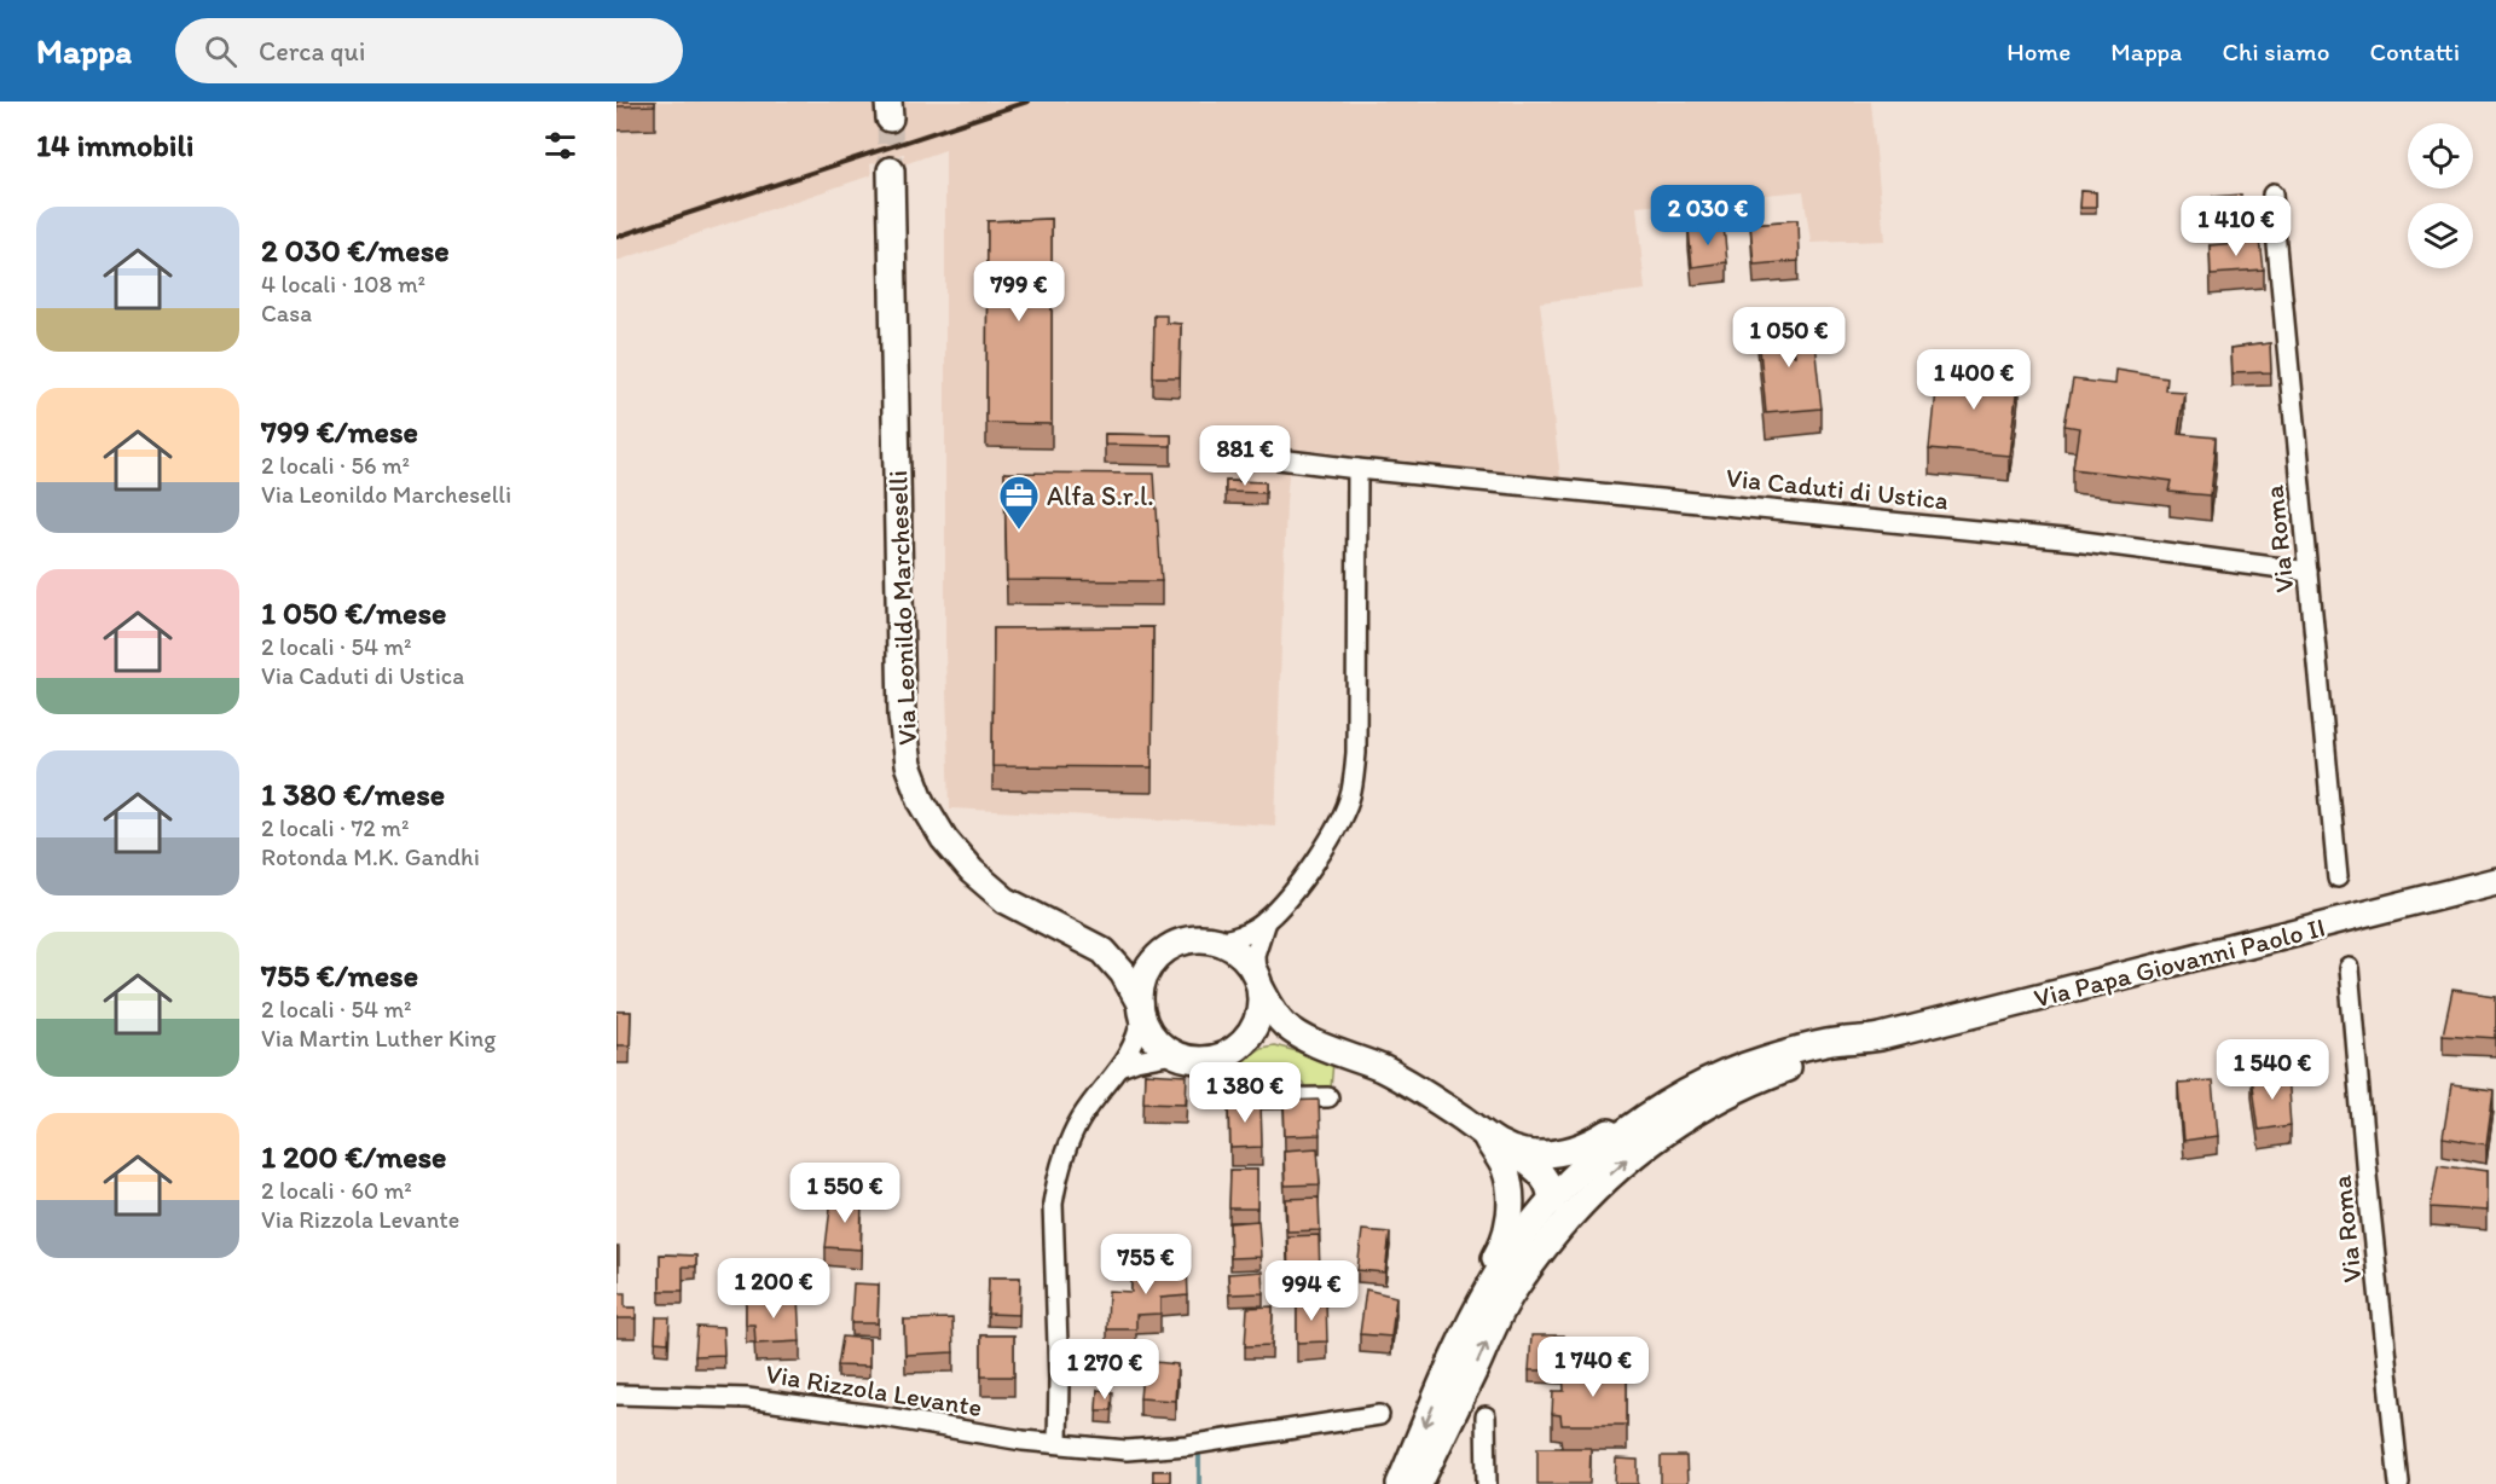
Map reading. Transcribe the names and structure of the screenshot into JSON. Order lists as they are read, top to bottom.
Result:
{
  "streets": {
    "street": [
      "Via Caduti di Ustica",
      "Via Roma",
      "Via Leonildo Marcheselli",
      "Via Papa Giovanni Paolo II",
      "Via Rizzola Levante"
    ]
  },
  "crossings": [
    ["Via Caduti di Ustica", "Via Roma"]
  ],
  "places": {
    "office": ["Alfa S.r.l."]
  },
  "page": {
    "header": "Mappa",
    "search": "Cerca qui",
    "nav": [
      "Home",
      "Mappa",
      "Chi siamo",
      "Contatti"
    ],
    "heading": "14 immobili",
    "price": [
      "2 030 €",
      "1 410 €",
      "799 €",
      "1 050 €",
      "1 400 €",
      "881 €",
      "1 540 €",
      "1 380 €",
      "1 550 €",
      "755 €",
      "1 200 €",
      "994 €",
      "1 740 €",
      "1 270 €"
    ],
    "list": [
      {
        "name": "2 030 €/mese",
        "note": "4 locali · 108 m² · Casa"
      },
      {
        "name": "799 €/mese",
        "note": "2 locali · 56 m² · Via Leonildo Marcheselli"
      },
      {
        "name": "1 050 €/mese",
        "note": "2 locali · 54 m² · Via Caduti di Ustica"
      },
      {
        "name": "1 380 €/mese",
        "note": "2 locali · 72 m² · Rotonda M.K. Gandhi"
      },
      {
        "name": "755 €/mese",
        "note": "2 locali · 54 m² · Via Martin Luther King"
      },
      {
        "name": "1 200 €/mese",
        "note": "2 locali · 60 m² · Via Rizzola Levante"
      }
    ]
  }
}
